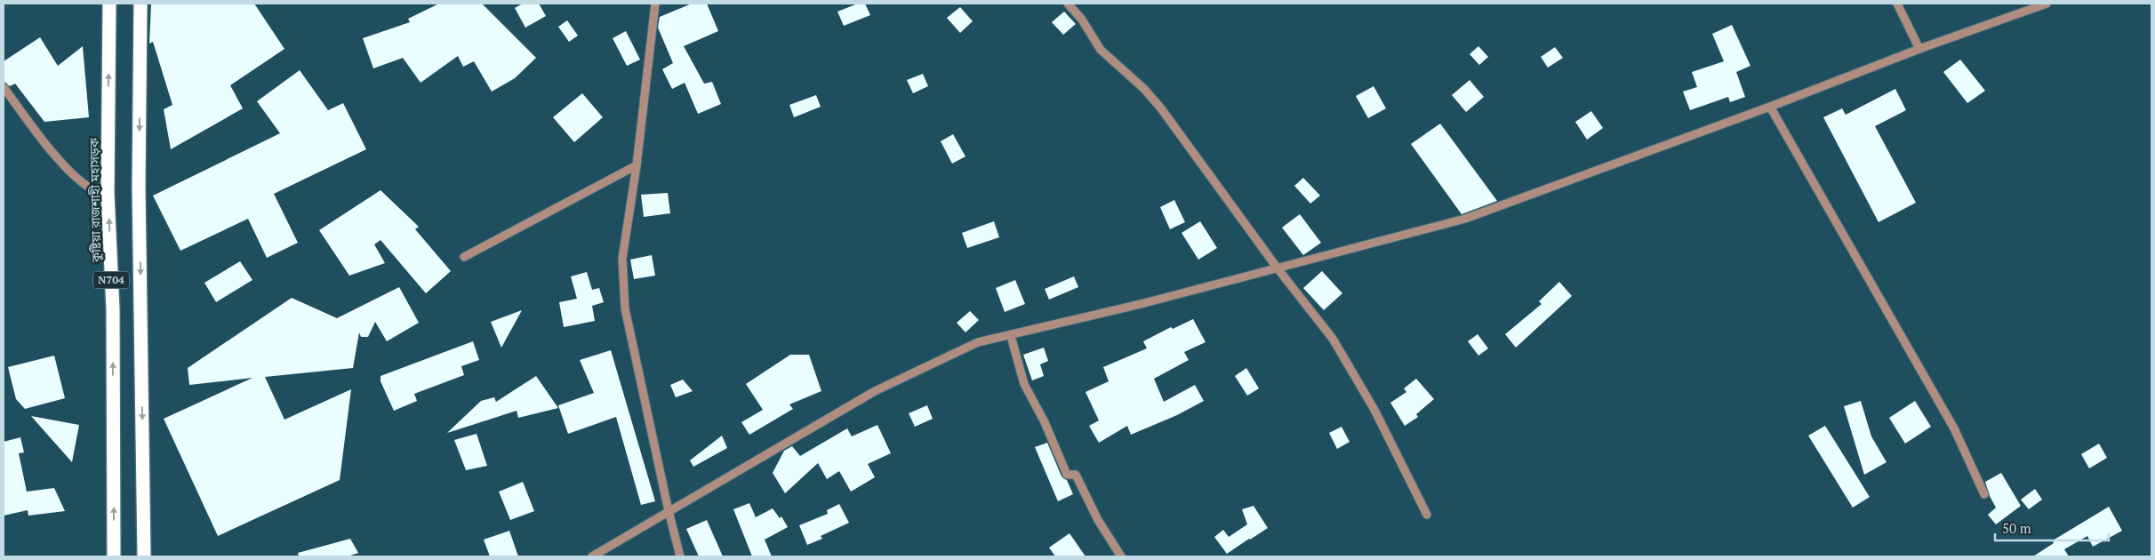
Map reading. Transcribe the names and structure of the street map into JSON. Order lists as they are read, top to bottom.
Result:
{
  "streets": {
    "highway": ["কুষ্টিয়া রাজশাহী মহাসড়ক", "N704"]
  },
  "scale_bar": "50 m"
}
